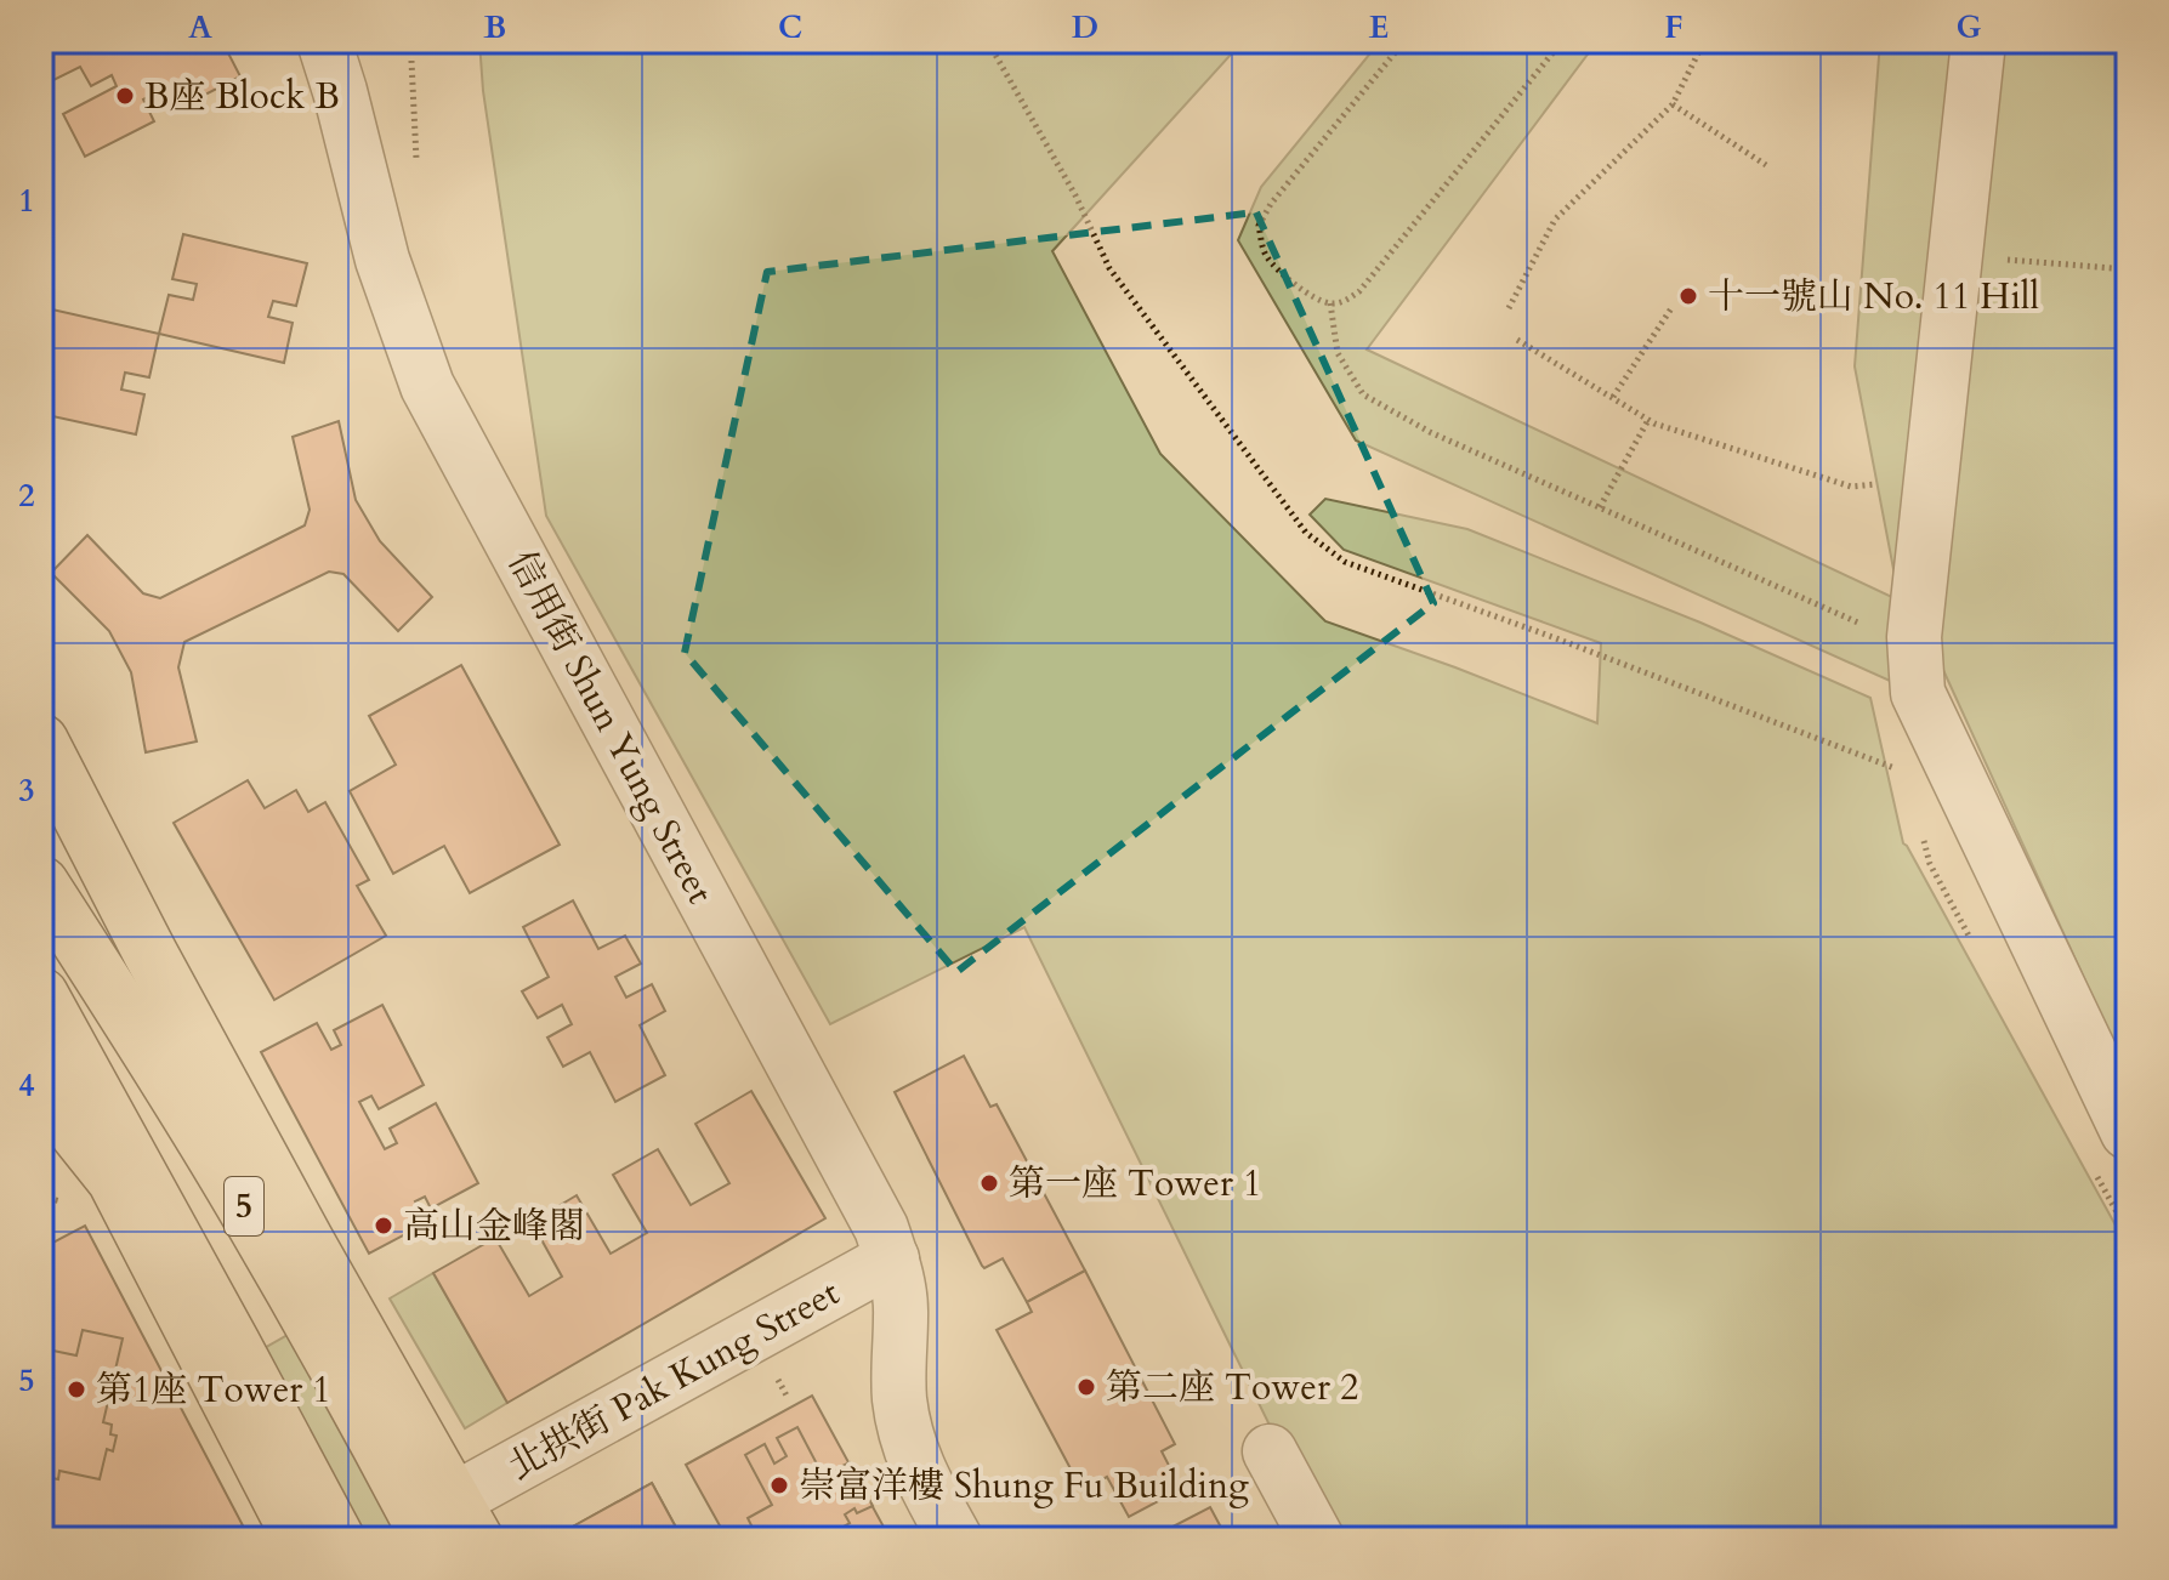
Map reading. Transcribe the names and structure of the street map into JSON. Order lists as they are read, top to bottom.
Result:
{
  "streets": {
    "main road": ["5"],
    "street": ["信用街 Shun Yung Street", "北拱街 Pak Kung Street"]
  },
  "crossings": [
    ["信用街 Shun Yung Street", "北拱街 Pak Kung Street"],
    ["5", "北拱街 Pak Kung Street"]
  ],
  "places": [
    "B座 Block B",
    "十一號山 No. 11 Hill",
    "第一座 Tower 1",
    "高山金峰閣",
    "第二座 Tower 2",
    "第1座 Tower 1",
    "崇富洋樓 Shung Fu Building"
  ],
  "grid": {
    "columns": [
      "A",
      "B",
      "C",
      "D",
      "E",
      "F",
      "G"
    ],
    "rows": [
      "1",
      "2",
      "3",
      "4",
      "5"
    ]
  }
}
